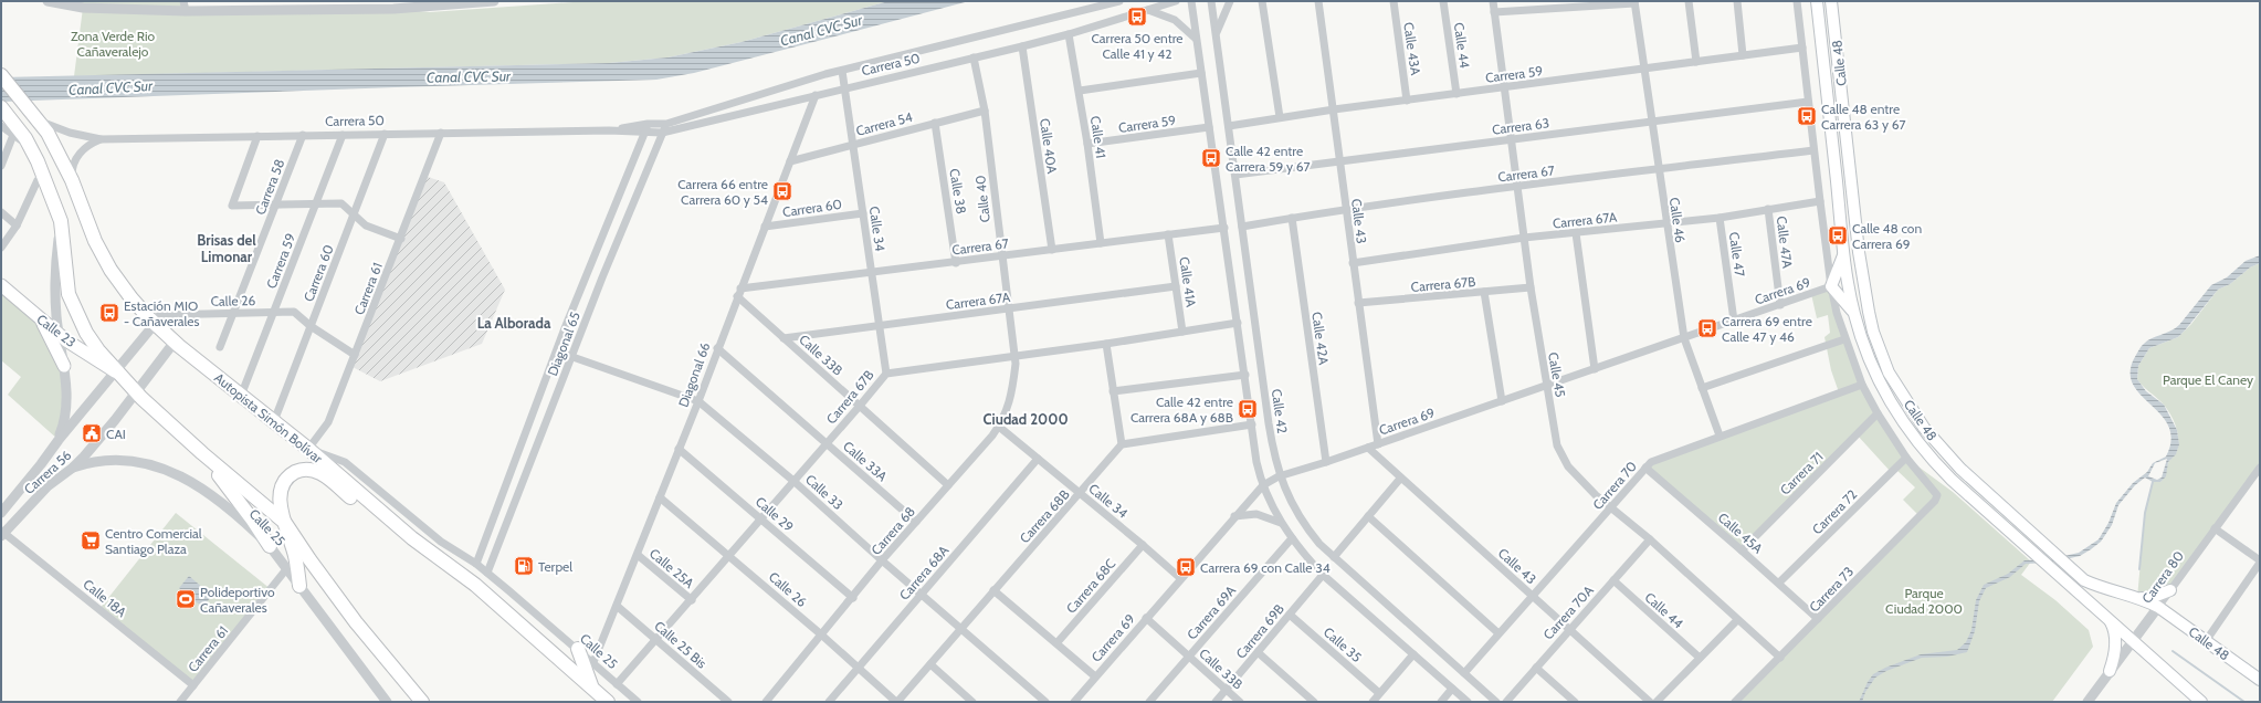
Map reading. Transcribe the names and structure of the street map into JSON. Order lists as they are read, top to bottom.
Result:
{
  "streets": {
    "highway": ["Autopista Simón Bolívar"],
    "main road": ["Calle 48", "Calle 23"],
    "street": [
      "Calle 44",
      "Calle 43A",
      "Carrera 50",
      "Carrera 59",
      "Carrera 54",
      "Carrera 63",
      "Calle 41",
      "Calle 40A",
      "Carrera 67",
      "Carrera 58",
      "Calle 38",
      "Calle 40",
      "Carrera 60",
      "Carrera 67A",
      "Calle 46",
      "Calle 43",
      "Calle 34",
      "Calle 47A",
      "Calle 47",
      "Calle 41A",
      "Carrera 67B",
      "Carrera 61",
      "Carrera 69",
      "Calle 26",
      "Calle 42A",
      "Diagonal 65",
      "Calle 33B",
      "Diagonal 66",
      "Calle 45",
      "Calle 42",
      "Calle 33A",
      "Carrera 56",
      "Carrera 71",
      "Carrera 70",
      "Calle 33",
      "Carrera 72",
      "Calle 29",
      "Carrera 68B",
      "Calle 25",
      "Carrera 68",
      "Calle 45A",
      "Calle 25A",
      "Carrera 68A",
      "Carrera 80",
      "Carrera 68C",
      "Carrera 73",
      "Calle 18A",
      "Carrera 69A",
      "Carrera 70A",
      "Carrera 69B",
      "Calle 25 Bis",
      "Calle 35"
    ]
  },
  "crossings": [
    ["Calle 44", "Carrera 59"],
    ["Calle 44", "Carrera 70A"],
    ["Calle 43A", "Carrera 59"],
    ["Calle 48", "Carrera 80"],
    ["Carrera 50", "Carrera 59"],
    ["Carrera 50", "Calle 41"],
    ["Carrera 50", "Calle 40A"],
    ["Carrera 50", "Carrera 58"],
    ["Carrera 50", "Calle 40"],
    ["Carrera 50", "Carrera 60"],
    ["Carrera 50", "Calle 34"],
    ["Carrera 50", "Carrera 61"],
    ["Carrera 50", "Diagonal 65"],
    ["Carrera 50", "Diagonal 66"],
    ["Carrera 50", "Autopista Simón Bolívar"],
    ["Carrera 59", "Calle 41"],
    ["Carrera 59", "Calle 46"],
    ["Carrera 59", "Calle 43"],
    ["Carrera 59", "Calle 26"],
    ["Carrera 59", "Calle 45"],
    ["Carrera 59", "Calle 42"],
    ["Carrera 59", "Autopista Simón Bolívar"],
    ["Carrera 54", "Calle 38"],
    ["Carrera 54", "Calle 40"],
    ["Carrera 54", "Calle 34"],
    ["Carrera 54", "Diagonal 66"],
    ["Carrera 63", "Calle 46"],
    ["Carrera 63", "Calle 43"],
    ["Carrera 63", "Calle 45"],
    ["Carrera 63", "Calle 42"],
    ["Calle 41", "Carrera 67"],
    ["Calle 40A", "Carrera 67"],
    ["Carrera 67", "Calle 38"],
    ["Carrera 67", "Calle 40"],
    ["Carrera 67", "Calle 46"],
    ["Carrera 67", "Calle 43"],
    ["Carrera 67", "Calle 34"],
    ["Carrera 67", "Calle 41A"],
    ["Carrera 67", "Calle 42A"],
    ["Carrera 67", "Calle 33B"],
    ["Carrera 67", "Diagonal 66"],
    ["Carrera 67", "Calle 45"],
    ["Carrera 67", "Calle 42"],
    ["Carrera 58", "Calle 26"],
    ["Calle 40", "Carrera 67A"],
    ["Calle 40", "Carrera 67B"],
    ["Calle 40", "Carrera 68"],
    ["Carrera 60", "Calle 34"],
    ["Carrera 60", "Calle 26"],
    ["Carrera 60", "Diagonal 66"],
    ["Carrera 60", "Autopista Simón Bolívar"],
    ["Carrera 67A", "Calle 46"],
    ["Carrera 67A", "Calle 43"],
    ["Carrera 67A", "Calle 34"],
    ["Carrera 67A", "Calle 47A"],
    ["Carrera 67A", "Calle 47"],
    ["Carrera 67A", "Calle 41A"],
    ["Carrera 67A", "Calle 33B"],
    ["Carrera 67A", "Calle 45"],
    ["Calle 46", "Carrera 69"],
    ["Calle 46", "Carrera 70"],
    ["Calle 43", "Carrera 67B"],
    ["Calle 43", "Carrera 69"],
    ["Calle 43", "Carrera 70"],
    ["Calle 43", "Carrera 70A"],
    ["Calle 34", "Carrera 67B"],
    ["Calle 34", "Carrera 69"],
    ["Calle 34", "Carrera 68B"],
    ["Calle 34", "Carrera 68"],
    ["Calle 34", "Carrera 68A"],
    ["Calle 34", "Carrera 68C"],
    ["Calle 47A", "Carrera 69"],
    ["Calle 47", "Carrera 69"],
    ["Calle 41A", "Carrera 67B"],
    ["Carrera 67B", "Calle 26"],
    ["Carrera 67B", "Calle 33B"],
    ["Carrera 67B", "Calle 45"],
    ["Carrera 67B", "Calle 33A"],
    ["Carrera 67B", "Calle 33"],
    ["Carrera 67B", "Calle 29"],
    ["Carrera 67B", "Calle 25"],
    ["Carrera 67B", "Carrera 68"],
    ["Carrera 67B", "Calle 25A"],
    ["Carrera 67B", "Calle 25 Bis"],
    ["Carrera 61", "Calle 26"],
    ["Carrera 61", "Autopista Simón Bolívar"],
    ["Carrera 61", "Calle 25"],
    ["Carrera 61", "Calle 18A"],
    ["Carrera 69", "Calle 42A"],
    ["Carrera 69", "Calle 33B"],
    ["Carrera 69", "Calle 45"],
    ["Carrera 69", "Calle 42"],
    ["Calle 26", "Diagonal 66"],
    ["Calle 26", "Autopista Simón Bolívar"],
    ["Calle 26", "Carrera 56"],
    ["Calle 26", "Carrera 68B"],
    ["Calle 26", "Carrera 68"],
    ["Calle 26", "Carrera 68A"],
    ["Calle 23", "Carrera 56"],
    ["Diagonal 65", "Calle 33"],
    ["Diagonal 65", "Calle 25"],
    ["Calle 33B", "Diagonal 66"],
    ["Calle 33B", "Carrera 68"],
    ["Calle 33B", "Carrera 69A"],
    ["Calle 33B", "Carrera 69B"],
    ["Diagonal 66", "Calle 33A"],
    ["Diagonal 66", "Calle 33"],
    ["Diagonal 66", "Calle 29"],
    ["Diagonal 66", "Calle 25"],
    ["Diagonal 66", "Calle 25A"],
    ["Diagonal 66", "Calle 25 Bis"],
    ["Calle 45", "Carrera 70"],
    ["Calle 45", "Carrera 73"],
    ["Calle 45", "Carrera 70A"],
    ["Calle 42", "Carrera 70"],
    ["Autopista Simón Bolívar", "Carrera 56"],
    ["Autopista Simón Bolívar", "Calle 25"],
    ["Calle 33A", "Carrera 68"],
    ["Carrera 56", "Calle 25"],
    ["Carrera 56", "Calle 18A"],
    ["Carrera 71", "Calle 45A"],
    ["Carrera 70", "Calle 45A"],
    ["Calle 33", "Carrera 68B"],
    ["Calle 33", "Carrera 68"],
    ["Calle 33", "Carrera 68A"],
    ["Carrera 72", "Calle 45A"],
    ["Carrera 72", "Carrera 73"],
    ["Calle 29", "Carrera 68"],
    ["Calle 45A", "Carrera 73"],
    ["Carrera 69B", "Calle 35"]
  ],
  "districts": ["Brisas del Limonar", "La Alborada", "Ciudad 2000"],
  "water": ["Canal CVC Sur"],
  "parks": ["Zona Verde Rio Cañaveralejo", "Parque El Caney", "Parque Ciudad 2000"],
  "places": {
    "bus stop": [
      "Carrera 50 entre Calle 41 y 42",
      "Calle 48 entre Carrera 63 y 67",
      "Calle 42 entre Carrera 59 y 67",
      "Carrera 66 entre Carrera 60 y 54",
      "Calle 48 con Carrera 69",
      "Estación MIO - Cañaverales",
      "Carrera 69 entre Calle 47 y 46",
      "Calle 42 entre Carrera 68A y 68B",
      "Carrera 69 con Calle 34"
    ],
    "public building": ["CAI"],
    "supermarket": ["Centro Comercial Santiago Plaza"],
    "fuel station": ["Terpel"],
    "sports": ["Polideportivo Cañaverales"]
  }
}
